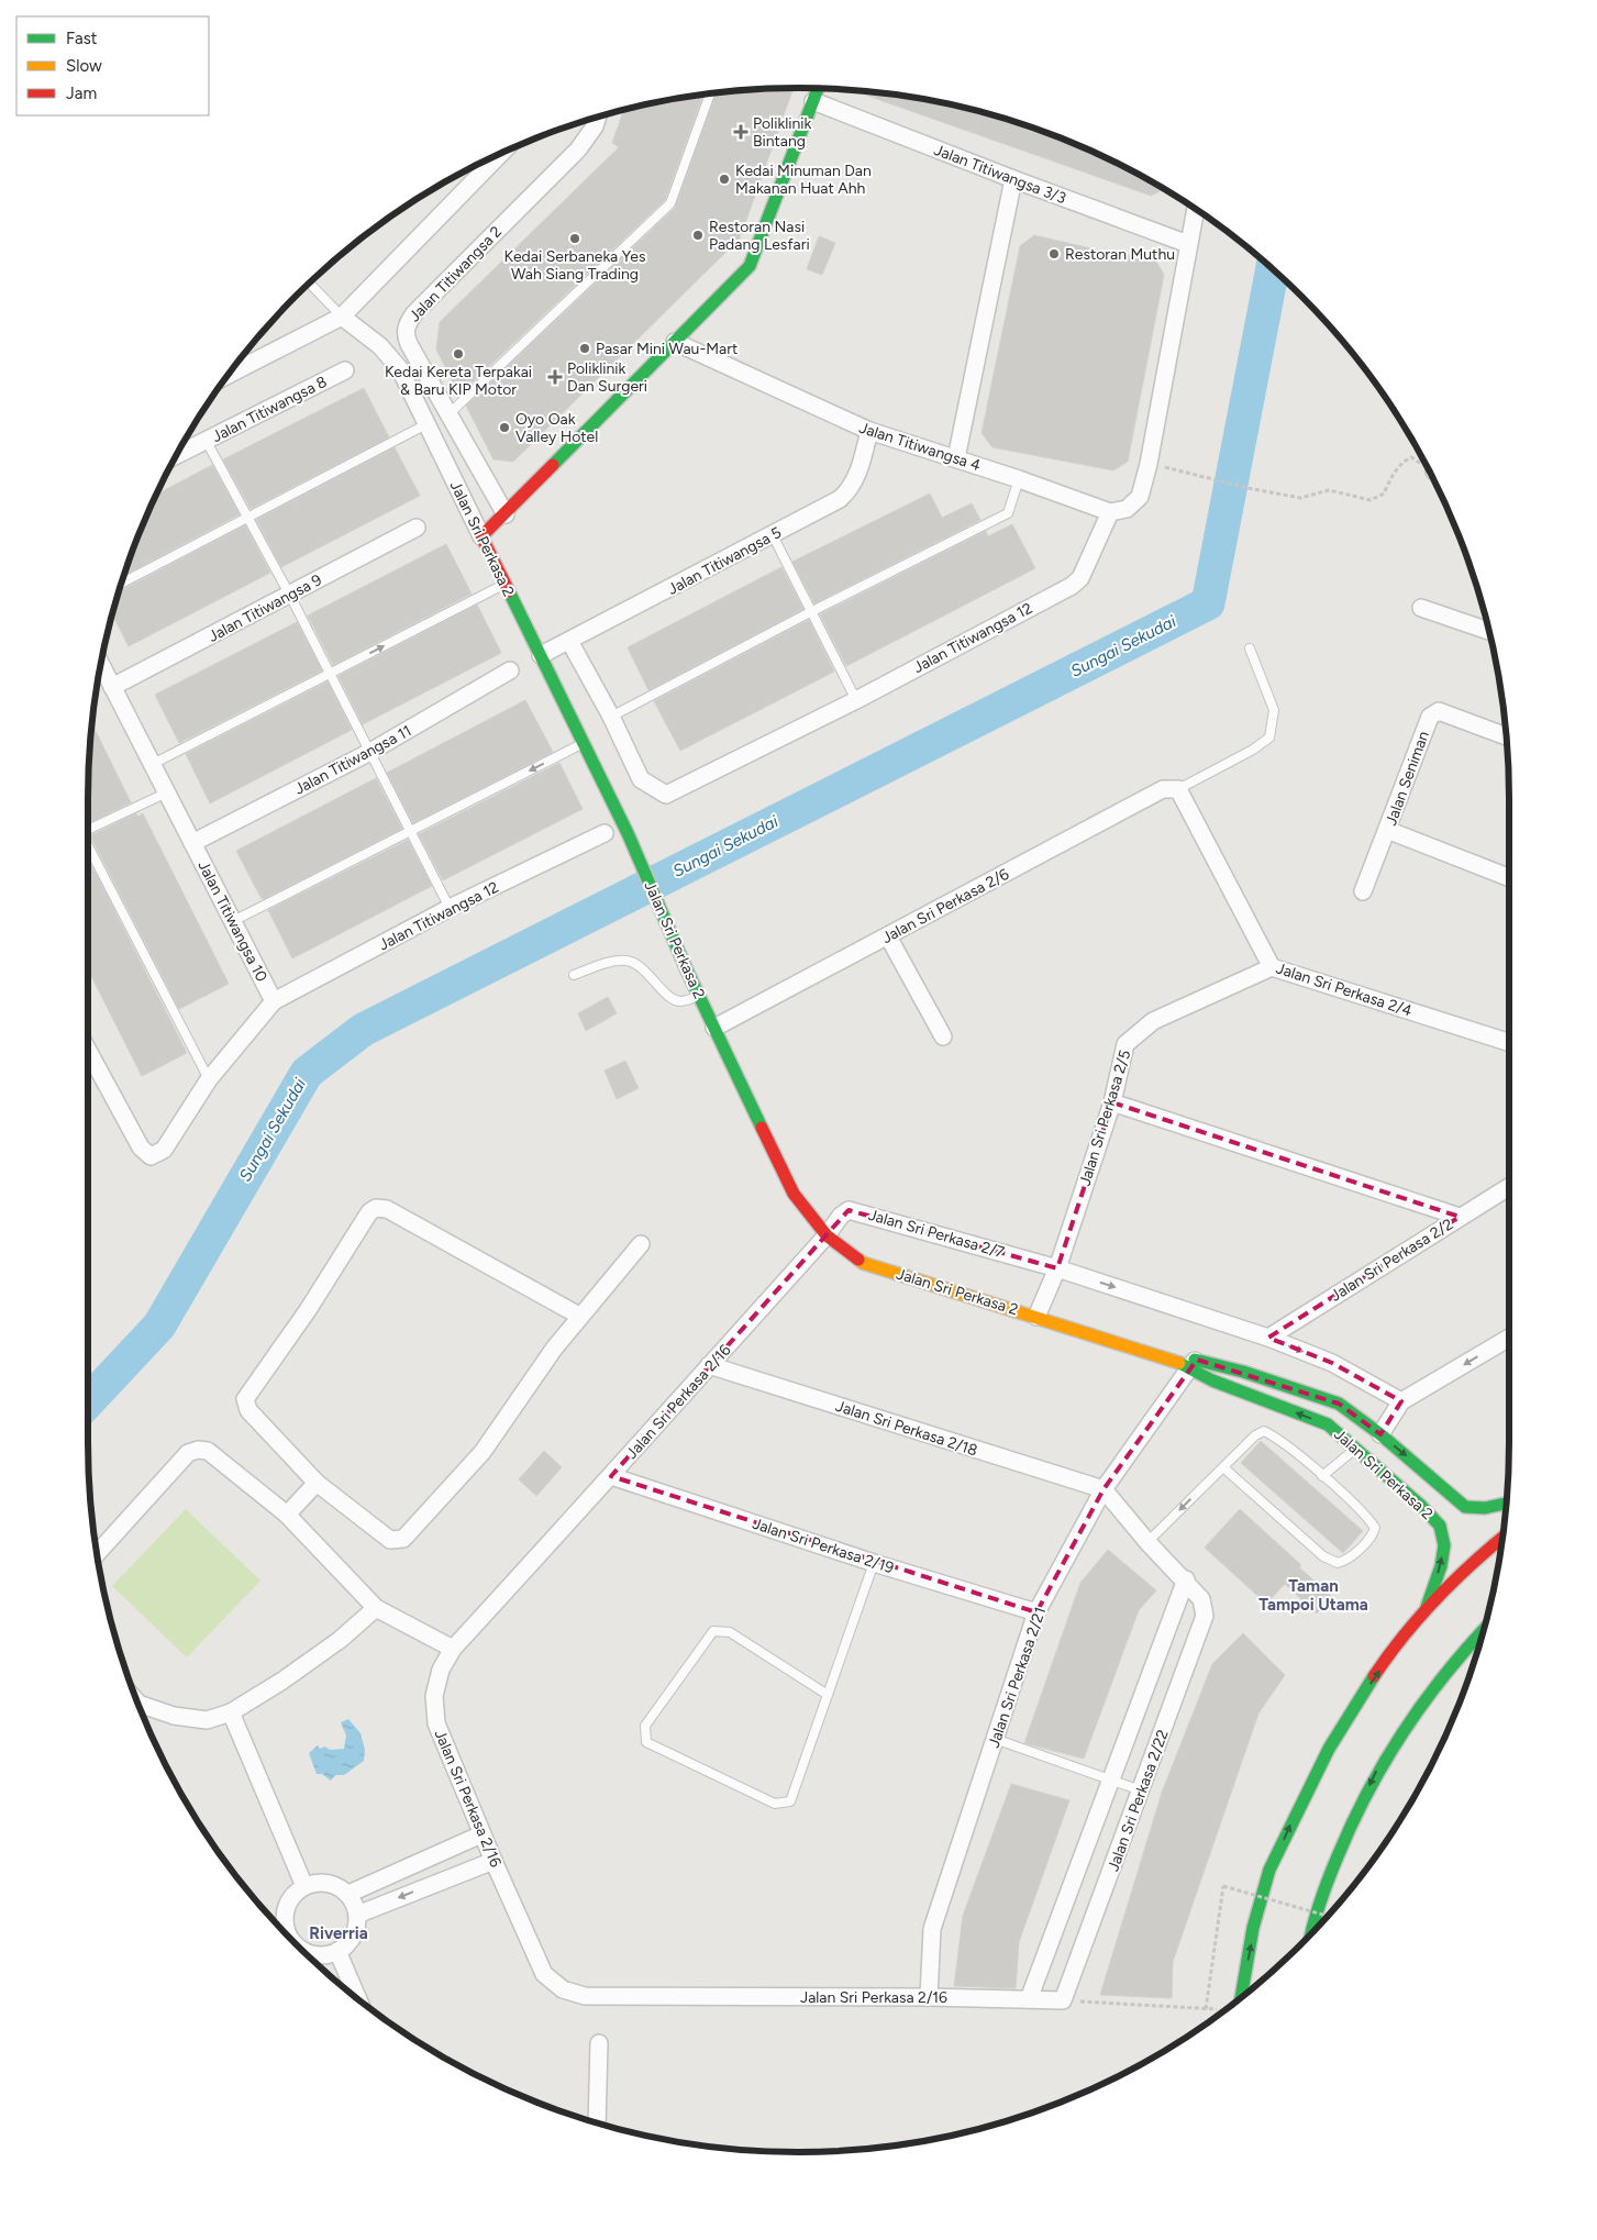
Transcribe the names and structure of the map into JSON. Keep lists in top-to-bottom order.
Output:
{
  "streets": {
    "main road": ["Jalan Sri Perkasa 2"],
    "street": [
      "Jalan Titiwangsa 3/3",
      "Jalan Titiwangsa 2",
      "Jalan Titiwangsa 8",
      "Jalan Titiwangsa 4",
      "Jalan Titiwangsa 5",
      "Jalan Titiwangsa 9",
      "Jalan Titiwangsa 12",
      "Jalan Titiwangsa 11",
      "Jalan Seniman",
      "Jalan Sri Perkasa 2/6",
      "Jalan Titiwangsa 10",
      "Jalan Sri Perkasa 2/4",
      "Jalan Sri Perkasa 2/5",
      "Jalan Sri Perkasa 2/7",
      "Jalan Sri Perkasa 2/2",
      "Jalan Sri Perkasa 2/16",
      "Jalan Sri Perkasa 2/18",
      "Jalan Sri Perkasa 2/19",
      "Jalan Sri Perkasa 2/21",
      "Jalan Sri Perkasa 2/22"
    ]
  },
  "crossings": [
    ["Jalan Titiwangsa 4", "Jalan Titiwangsa 5"],
    ["Jalan Titiwangsa 4", "Jalan Titiwangsa 12"],
    ["Jalan Sri Perkasa 2", "Jalan Titiwangsa 5"],
    ["Jalan Sri Perkasa 2", "Jalan Sri Perkasa 2/6"],
    ["Jalan Sri Perkasa 2", "Jalan Sri Perkasa 2/5"],
    ["Jalan Sri Perkasa 2", "Jalan Sri Perkasa 2/7"],
    ["Jalan Sri Perkasa 2", "Jalan Sri Perkasa 2/16"],
    ["Jalan Sri Perkasa 2", "Jalan Sri Perkasa 2/21"],
    ["Jalan Titiwangsa 5", "Jalan Titiwangsa 12"],
    ["Jalan Titiwangsa 9", "Jalan Titiwangsa 10"],
    ["Jalan Titiwangsa 12", "Jalan Titiwangsa 10"],
    ["Jalan Titiwangsa 11", "Jalan Titiwangsa 10"],
    ["Jalan Sri Perkasa 2/6", "Jalan Sri Perkasa 2/4"],
    ["Jalan Sri Perkasa 2/4", "Jalan Sri Perkasa 2/5"],
    ["Jalan Sri Perkasa 2/5", "Jalan Sri Perkasa 2/7"],
    ["Jalan Sri Perkasa 2/7", "Jalan Sri Perkasa 2/16"],
    ["Jalan Sri Perkasa 2/16", "Jalan Sri Perkasa 2/18"],
    ["Jalan Sri Perkasa 2/16", "Jalan Sri Perkasa 2/19"],
    ["Jalan Sri Perkasa 2/16", "Jalan Sri Perkasa 2/21"],
    ["Jalan Sri Perkasa 2/16", "Jalan Sri Perkasa 2/22"],
    ["Jalan Sri Perkasa 2/18", "Jalan Sri Perkasa 2/21"],
    ["Jalan Sri Perkasa 2/19", "Jalan Sri Perkasa 2/21"]
  ],
  "districts": ["Taman Tampoi Utama", "Riverria"],
  "water": ["Sungai Sekudai"],
  "places": {
    "health": ["Poliklinik Bintang", "Poliklinik Dan Surgeri"],
    "other": [
      "Kedai Minuman Dan Makanan Huat Ahh",
      "Restoran Nasi Padang Lesfari",
      "Kedai Serbaneka Yes Wah Siang Trading",
      "Restoran Muthu",
      "Pasar Mini Wau-Mart",
      "Kedai Kereta Terpakai & Baru KIP Motor",
      "Oyo Oak Valley Hotel"
    ]
  },
  "legend": ["Fast", "Slow", "Jam"]
}
